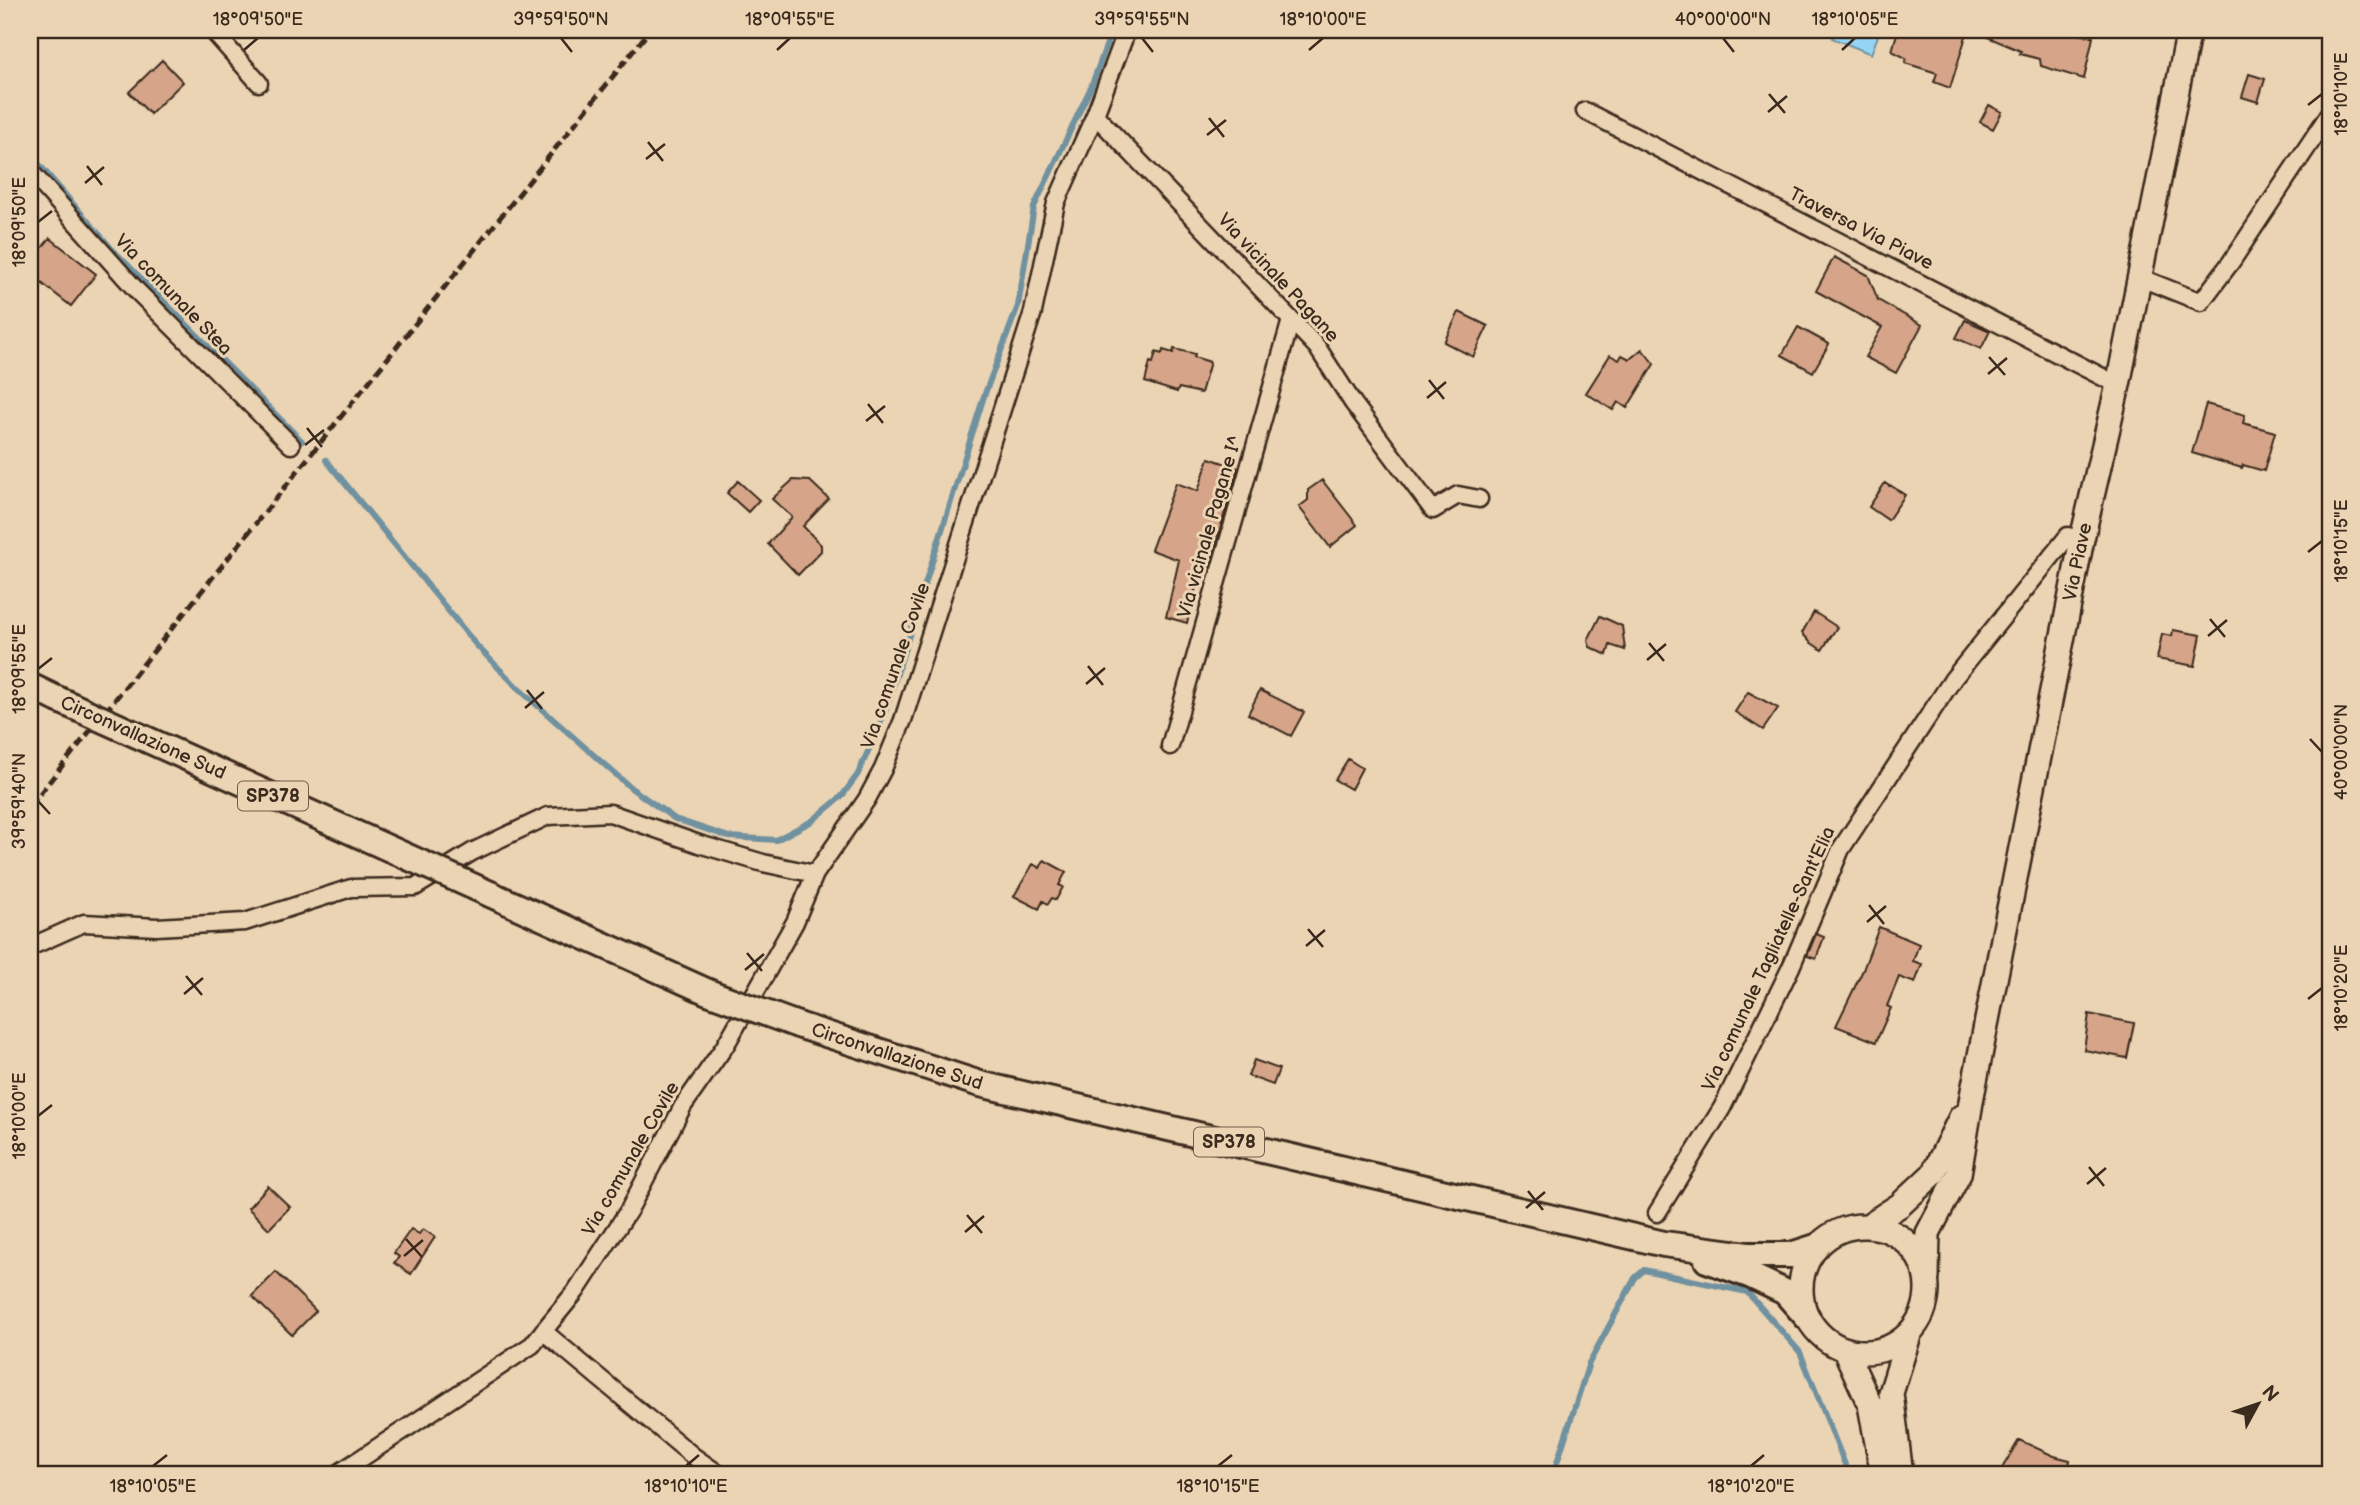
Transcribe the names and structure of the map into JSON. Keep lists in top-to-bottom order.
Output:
{
  "streets": {
    "main road": ["Circonvallazione Sud", "SP378"],
    "street": [
      "Traversa Via Piave",
      "Via vicinale Pagane",
      "Via comunale Stea",
      "Via vicinale Pagane I^",
      "Via Piave",
      "Via comunale Covile",
      "Via comunale Tagliatelle-Sant'Elia"
    ]
  },
  "crossings": [
    ["Traversa Via Piave", "Via Piave"],
    ["Via vicinale Pagane", "Via vicinale Pagane I^"],
    ["Via vicinale Pagane", "Via comunale Covile"],
    ["Via Piave", "Circonvallazione Sud"],
    ["Via Piave", "SP378"],
    ["Via Piave", "Via comunale Tagliatelle-Sant'Elia"],
    ["Circonvallazione Sud", "SP378"]
  ],
  "north": "top right",
  "coordinates": [
    "18°09'50\"E",
    "39°59'50\"N",
    "18°09'55\"E",
    "39°59'55\"N",
    "18°10'00\"E",
    "40°00'00\"N",
    "18°10'05\"E",
    "18°10'10\"E",
    "18°10'15\"E",
    "39°59'40\"N",
    "18°10'20\"E"
  ]
}
